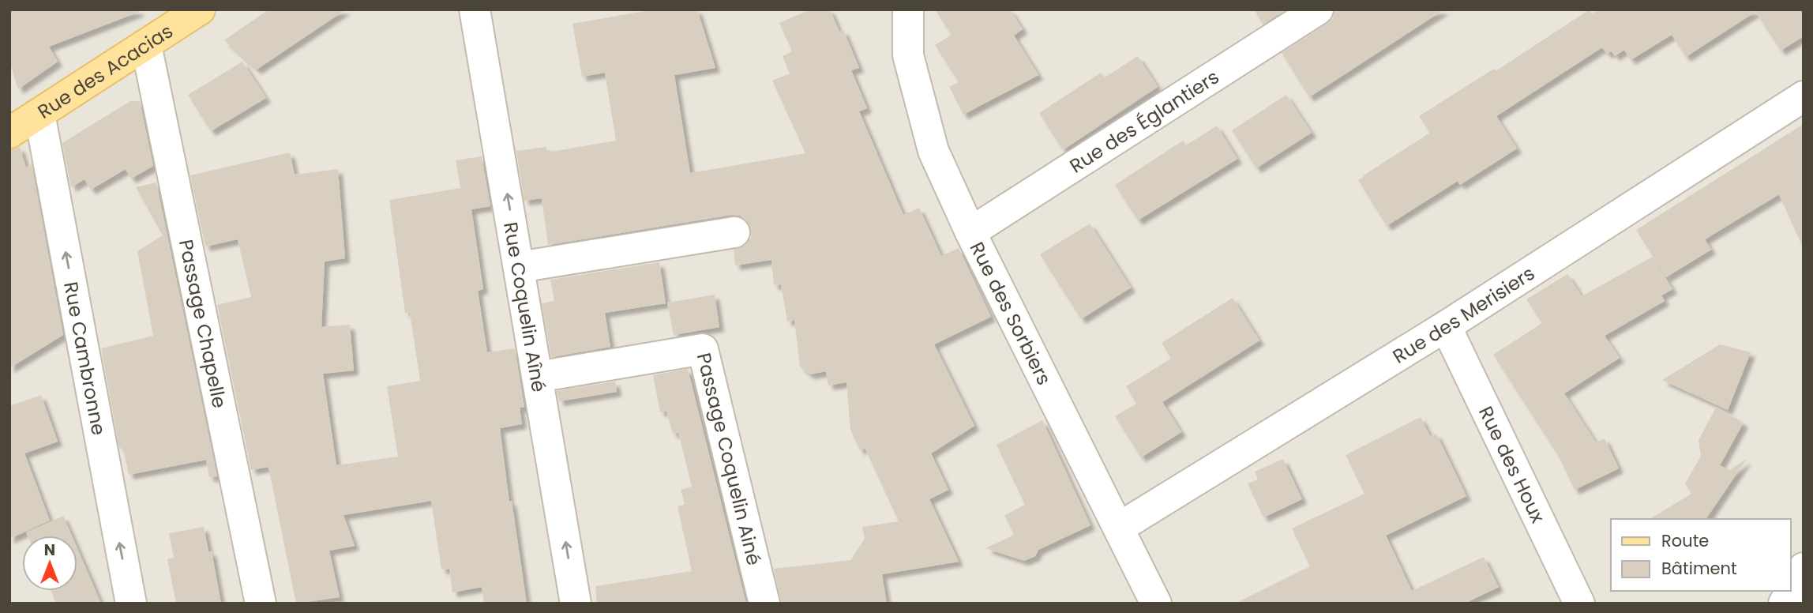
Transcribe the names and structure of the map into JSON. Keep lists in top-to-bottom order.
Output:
{
  "streets": {
    "main road": ["Rue des Acacias"],
    "street": [
      "Rue des Églantiers",
      "Rue Coquelin Aîné",
      "Rue des Sorbiers",
      "Rue des Merisiers",
      "Passage Chapelle",
      "Rue Cambronne",
      "Passage Coquelin Ainé",
      "Rue des Houx"
    ]
  },
  "crossings": [
    ["Rue des Acacias", "Passage Chapelle"],
    ["Rue des Acacias", "Rue Cambronne"],
    ["Rue des Églantiers", "Rue des Sorbiers"],
    ["Rue Coquelin Aîné", "Passage Coquelin Ainé"],
    ["Rue des Sorbiers", "Rue des Merisiers"],
    ["Rue des Merisiers", "Rue des Houx"]
  ],
  "one_way": ["Rue Coquelin Aîné", "Rue Cambronne"],
  "legend": ["Route", "Bâtiment"],
  "north": "top"
}
